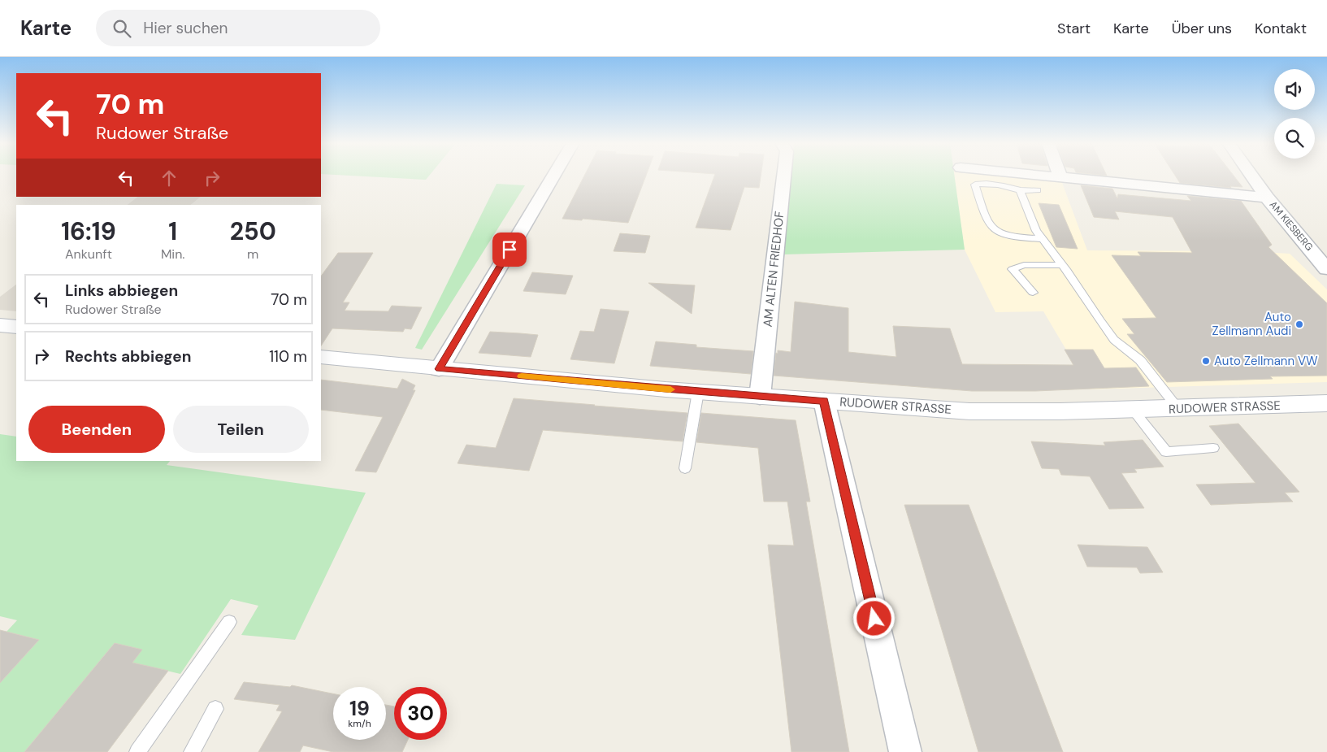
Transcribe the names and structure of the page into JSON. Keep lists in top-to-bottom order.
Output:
{
  "streets": {
    "street": ["AM KIESBERG", "AM ALTEN FRIEDHOF", "RUDOWER STRASSE"]
  },
  "crossings": [
    ["AM ALTEN FRIEDHOF", "RUDOWER STRASSE"]
  ],
  "places": ["Auto Zellmann Audi", "Auto Zellmann VW"],
  "page": {
    "header": "Karte",
    "search": "Hier suchen",
    "nav": [
      "Start",
      "Karte",
      "Über uns",
      "Kontakt"
    ],
    "turn": ["70 m", "Rudower Straße"],
    "eta": [
      "16:19",
      "Ankunft",
      "1",
      "Min.",
      "250",
      "m"
    ],
    "list": [
      {
        "name": "Links abbiegen",
        "note": "Rudower Straße",
        "value": "70 m"
      },
      {
        "name": "Rechts abbiegen",
        "value": "110 m"
      }
    ],
    "buttons": ["Beenden", "Teilen"],
    "speed": "19 km/h",
    "limit": "30"
  }
}
